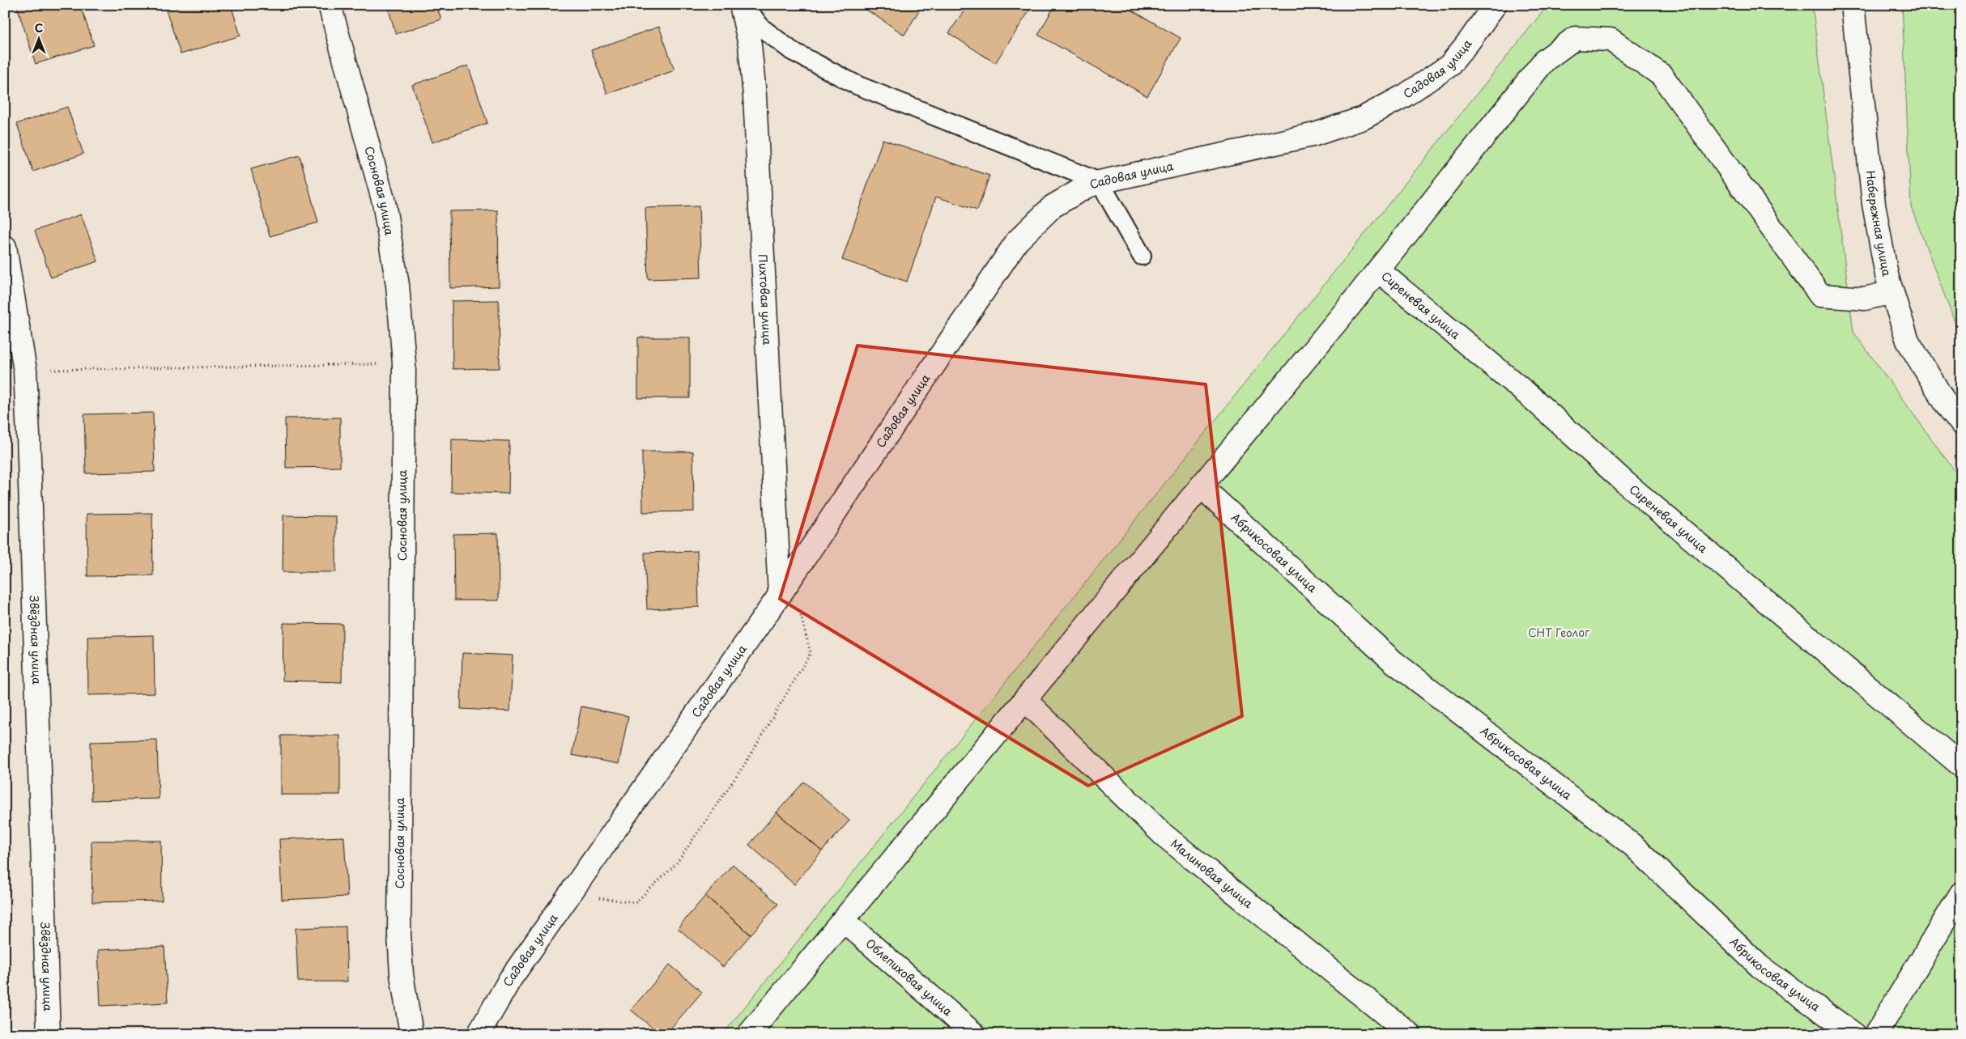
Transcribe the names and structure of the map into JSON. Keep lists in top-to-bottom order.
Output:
{
  "streets": {
    "street": [
      "Садовая улица",
      "Сосновая улица",
      "Набережная улица",
      "Пихтовая улица",
      "Сиреневая улица",
      "Абрикосовая улица",
      "Звёздная улица",
      "Малиновая улица",
      "Облепиховая улица"
    ]
  },
  "crossings": [
    ["Садовая улица", "Пихтовая улица"]
  ],
  "parks": ["СНТ Геолог"],
  "north": "top"
}
